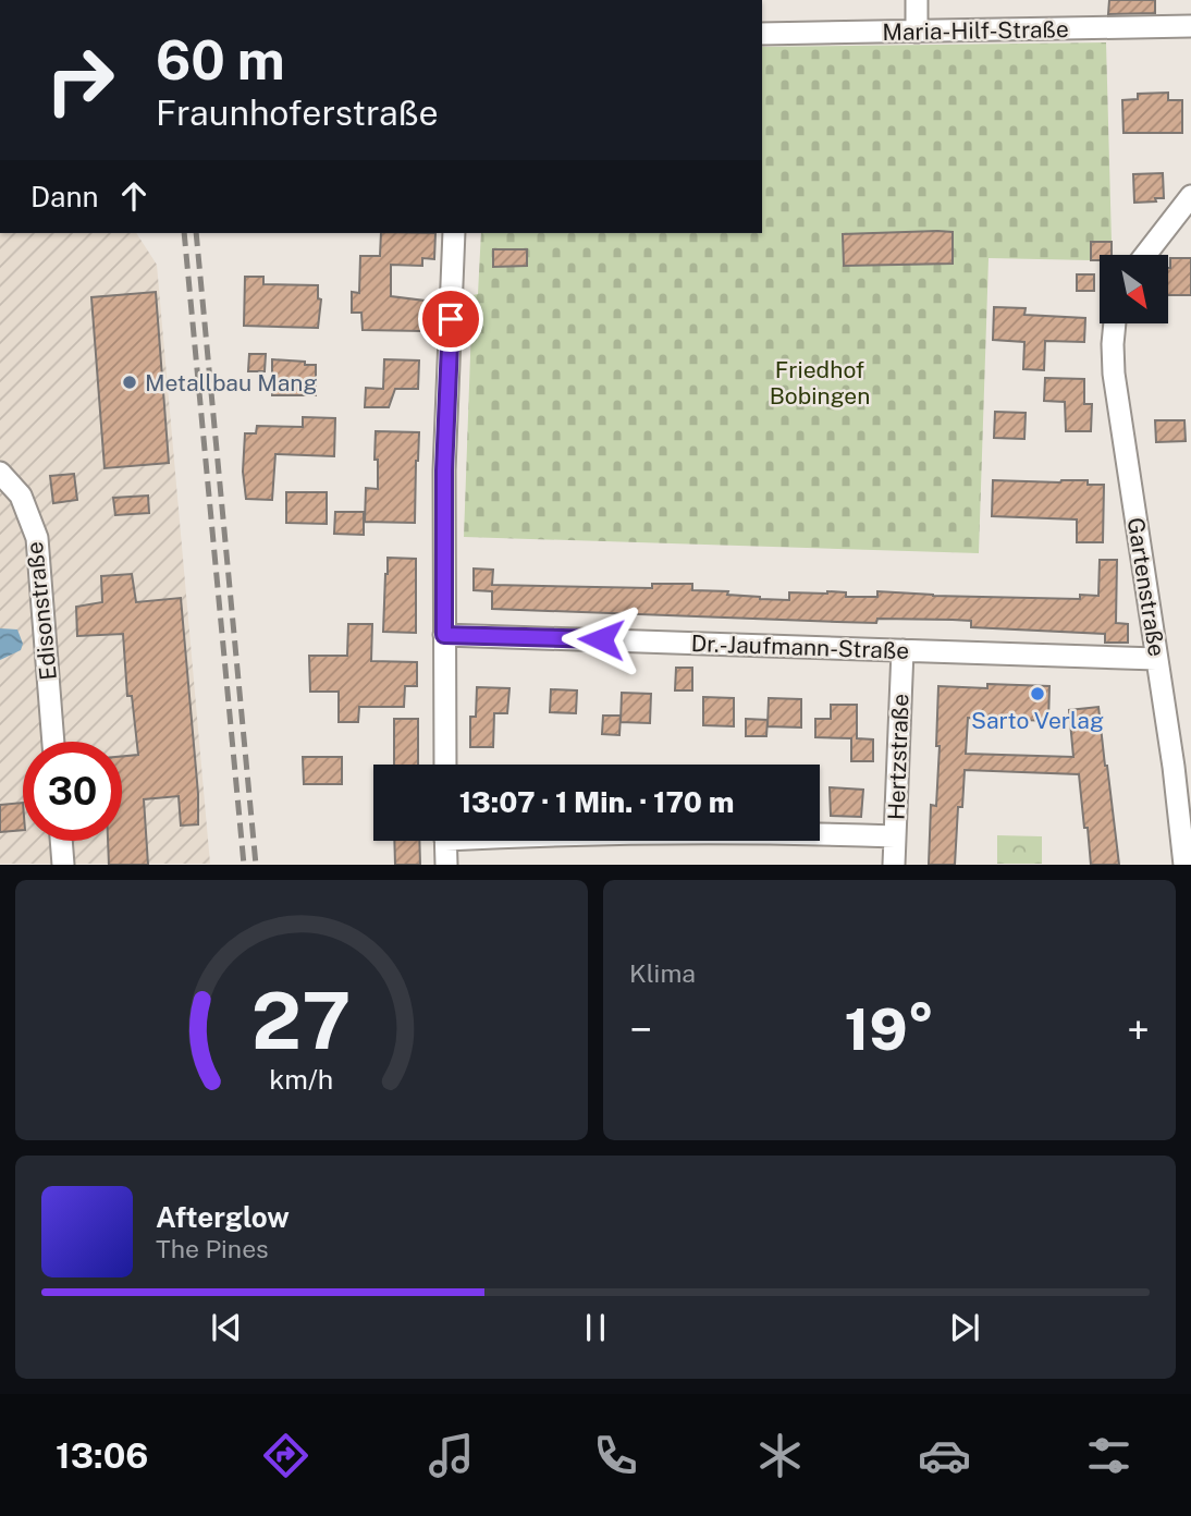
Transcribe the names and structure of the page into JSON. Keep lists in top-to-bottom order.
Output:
{
  "streets": {
    "street": [
      "Maria-Hilf-Straße",
      "Gartenstraße",
      "Edisonstraße",
      "Dr.-Jaufmann-Straße",
      "Hertzstraße"
    ]
  },
  "crossings": [
    ["Gartenstraße", "Dr.-Jaufmann-Straße"],
    ["Dr.-Jaufmann-Straße", "Hertzstraße"]
  ],
  "parks": ["Friedhof Bobingen"],
  "places": ["Metallbau Mang", "Sarto Verlag"],
  "north": "bottom right",
  "page": {
    "turn": ["60 m", "Fraunhoferstraße"],
    "then": "Dann",
    "limit": "30",
    "trip": "13:07 · 1 Min. · 170 m",
    "tile": "Klima",
    "heat": ["−", "19°", "+"],
    "song": ["Afterglow", "The Pines"],
    "tabs": "13:06",
    "gauge": ["27", "km/h"]
  }
}
